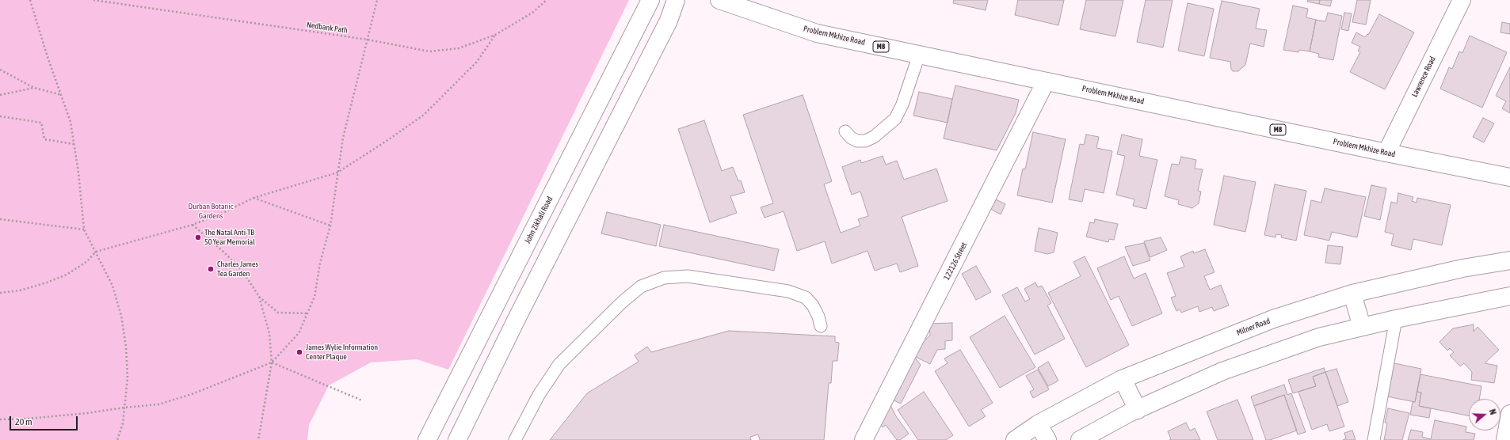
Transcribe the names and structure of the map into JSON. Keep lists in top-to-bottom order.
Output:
{
  "streets": {
    "main road": [
      "Problem Mkhize Road",
      "M8",
      "Lawrence Road",
      "John Zikhali Road",
      "122126 Street",
      "Milner Road"
    ],
    "path": ["Nedbank Path"]
  },
  "crossings": [
    ["Problem Mkhize Road", "Lawrence Road"],
    ["Problem Mkhize Road", "122126 Street"]
  ],
  "parks": ["Durban Botanic Gardens"],
  "places": ["The Natal Anti-TB 50 Year Memorial", "Charles James Tea Garden", "James Wylie Information Center Plaque"],
  "scale_bar": "20 m",
  "north": "right"
}
